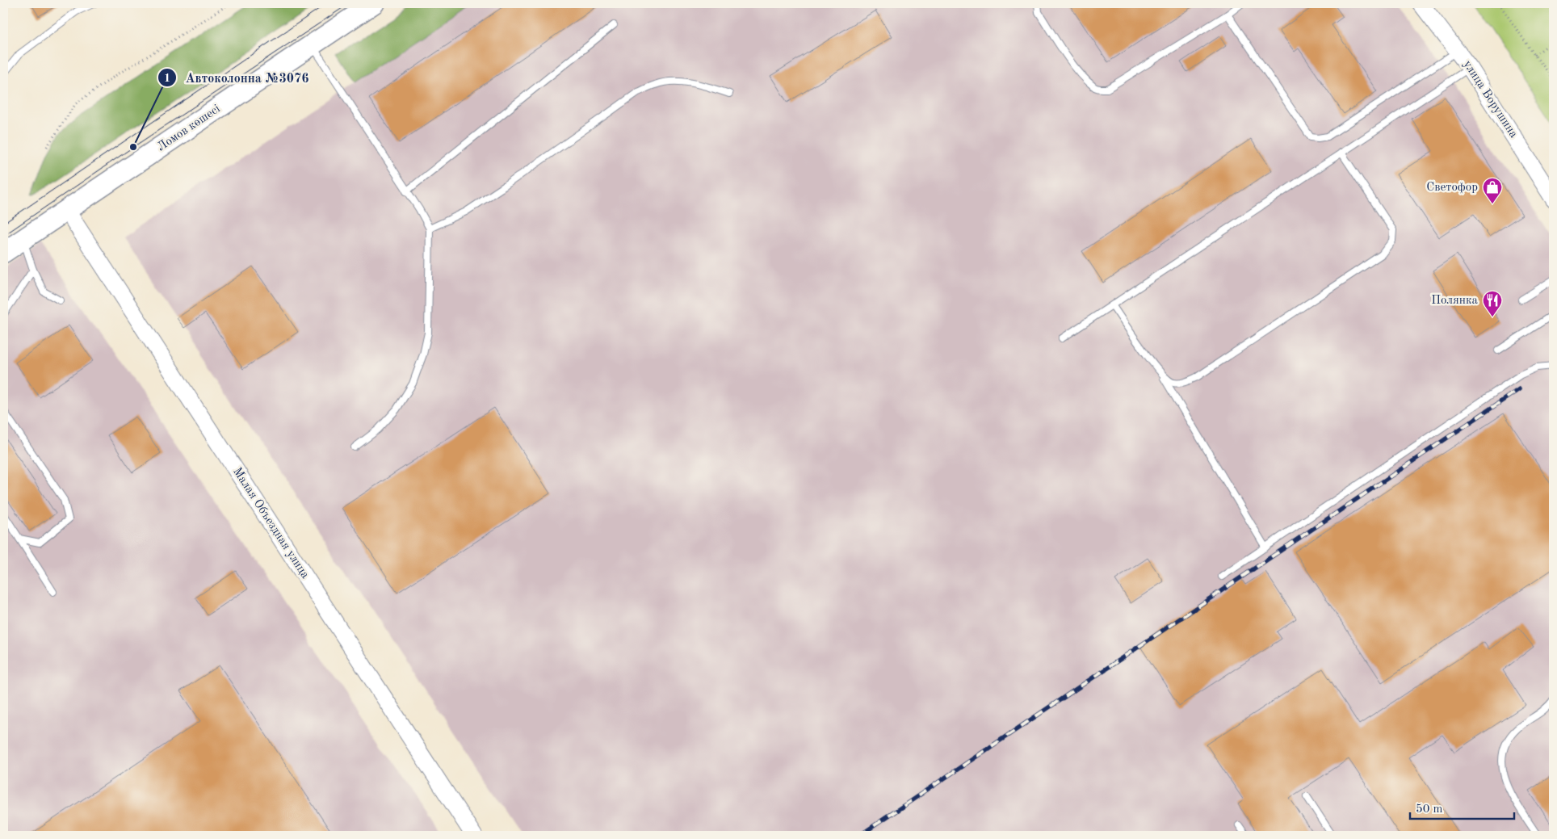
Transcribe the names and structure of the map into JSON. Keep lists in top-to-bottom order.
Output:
{
  "streets": {
    "main road": ["Ломов көшесі"],
    "street": ["улица Ворушина", "Малая Объездная улица"]
  },
  "crossings": [
    ["Ломов көшесі", "Малая Объездная улица"]
  ],
  "places": {
    "other": ["Автоколонна №3076"],
    "shop": ["Светофор"],
    "restaurant": ["Полянка"]
  },
  "scale_bar": "50 m"
}
